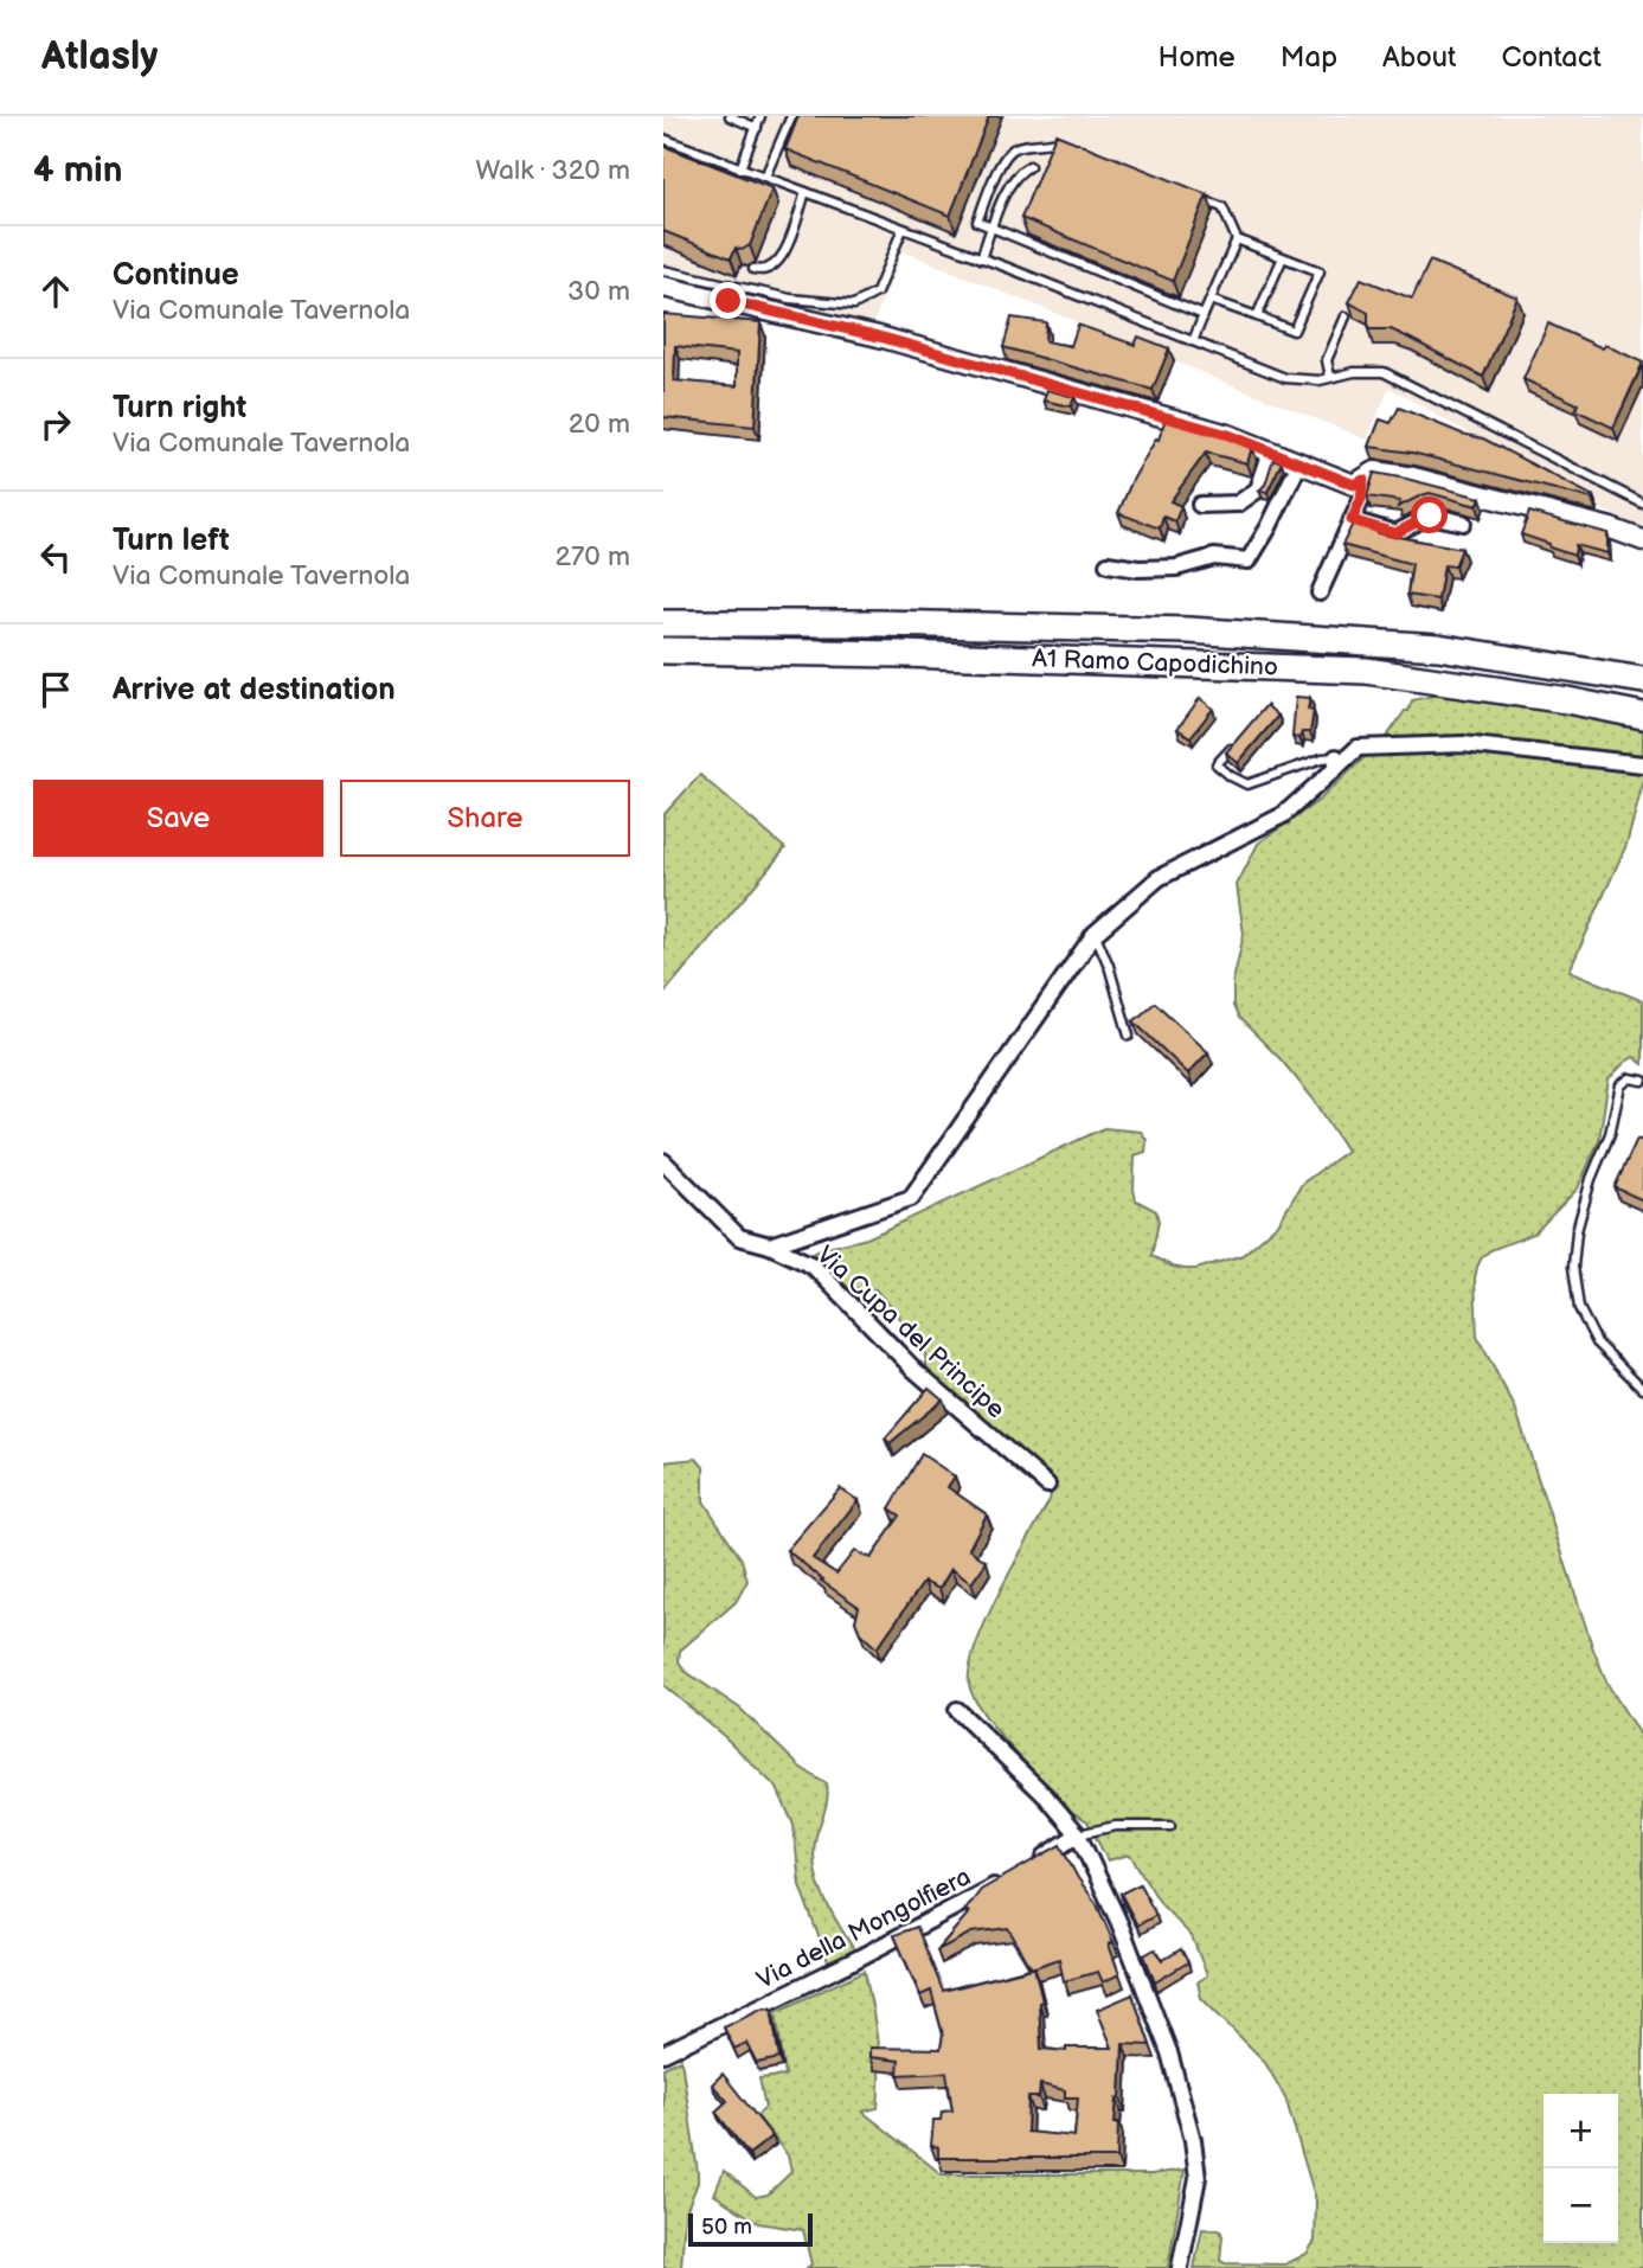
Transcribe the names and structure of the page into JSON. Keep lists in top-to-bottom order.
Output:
{
  "streets": {
    "highway": ["A1 Ramo Capodichino"],
    "street": ["Via Cupa del Principe", "Via della Mongolfiera"]
  },
  "scale_bar": "50 m",
  "page": {
    "header": "Atlasly",
    "nav": [
      "Home",
      "Map",
      "About",
      "Contact"
    ],
    "heading": ["4 min", "Walk · 320 m"],
    "list": [
      ["Continue", "Via Comunale Tavernola", "30 m"],
      ["Turn right", "Via Comunale Tavernola", "20 m"],
      ["Turn left", "Via Comunale Tavernola", "270 m"],
      "Arrive at destination"
    ],
    "buttons": ["Save", "Share"],
    "map_buttons": ["+", "−"],
    "scale": "50 m"
  }
}
